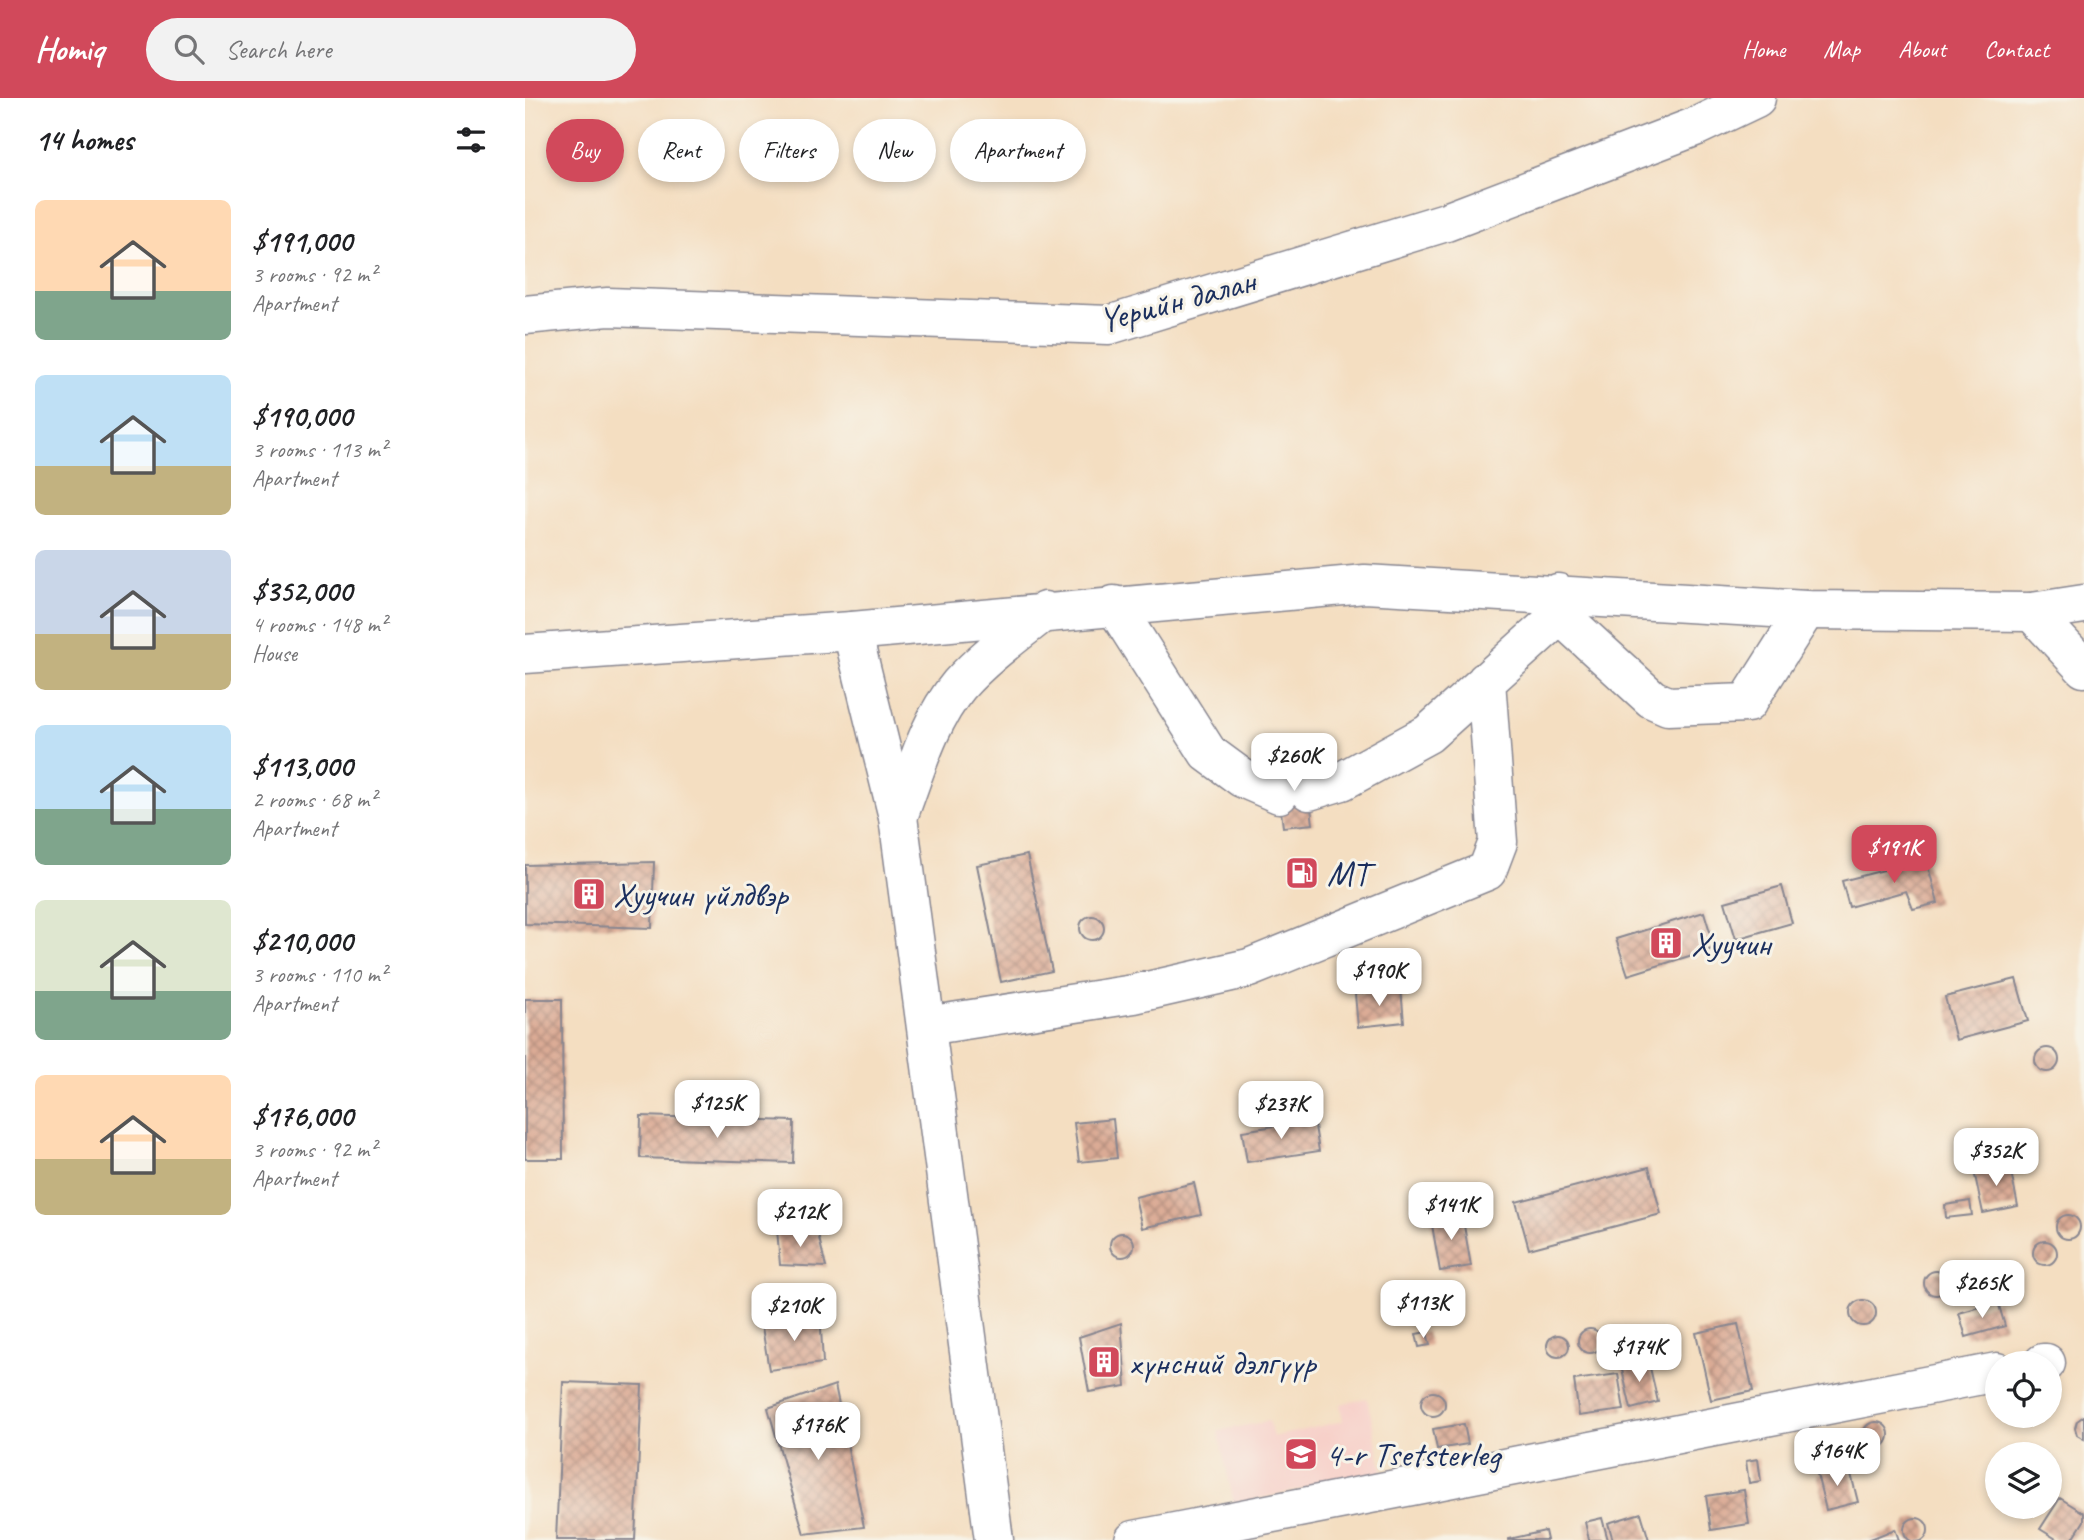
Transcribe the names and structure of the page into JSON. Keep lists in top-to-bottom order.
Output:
{
  "streets": {
    "main road": ["Үерийн далан"]
  },
  "places": {
    "fuel station": ["MT"],
    "building": ["Хуучин үйлдвэр", "Хуучин", "хүнсний дэлгүүр"],
    "school or university": ["4-r Tsetsterleg"]
  },
  "page": {
    "header": "Homiq",
    "search": "Search here",
    "nav": [
      "Home",
      "Map",
      "About",
      "Contact"
    ],
    "heading": "14 homes",
    "chip": [
      "Buy",
      "Rent",
      "Filters",
      "New",
      "Apartment"
    ],
    "list": [
      {
        "name": "$191,000",
        "note": "3 rooms · 92 m² · Apartment"
      },
      {
        "name": "$190,000",
        "note": "3 rooms · 113 m² · Apartment"
      },
      {
        "name": "$352,000",
        "note": "4 rooms · 148 m² · House"
      },
      {
        "name": "$113,000",
        "note": "2 rooms · 68 m² · Apartment"
      },
      {
        "name": "$210,000",
        "note": "3 rooms · 110 m² · Apartment"
      },
      {
        "name": "$176,000",
        "note": "3 rooms · 92 m² · Apartment"
      }
    ],
    "price": [
      "$260K",
      "$191K",
      "$190K",
      "$125K",
      "$237K",
      "$352K",
      "$141K",
      "$212K",
      "$265K",
      "$113K",
      "$210K",
      "$174K",
      "$176K",
      "$164K"
    ]
  }
}
